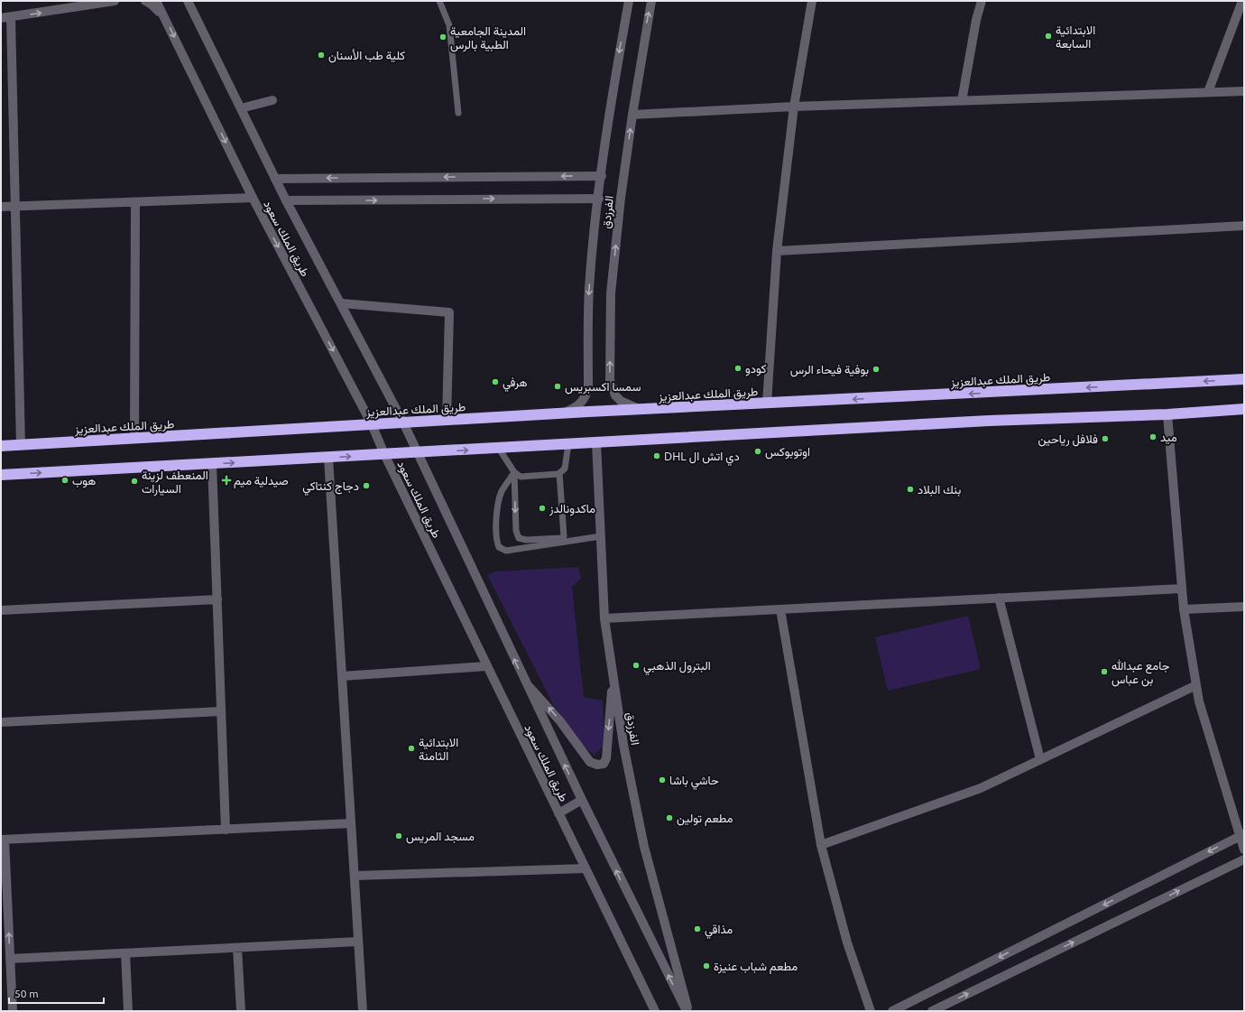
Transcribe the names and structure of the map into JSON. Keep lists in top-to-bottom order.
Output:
{
  "streets": {
    "highway": ["طريق الملك عبدالعزيز"],
    "street": ["الفرزدق", "طريق الملك سعود"]
  },
  "crossings": [
    ["الفرزدق", "طريق الملك سعود"],
    ["الفرزدق", "طريق الملك عبدالعزيز"],
    ["طريق الملك سعود", "طريق الملك عبدالعزيز"]
  ],
  "places": {
    "other": [
      "الابتدائية السابعة",
      "المدينة الجامعية الطبية بالرس",
      "كلية طب الأسنان",
      "كودو",
      "بوفية فيحاء الرس",
      "هرفي",
      "سمسا اكسبريس",
      "ميد",
      "فلافل رياحين",
      "اوتوبوكس",
      "DHL دي اتش ال",
      "هوب",
      "المنعطف لزينة السيارات",
      "دجاج كنتاكي",
      "بنك البلاد",
      "ماكدونالدز",
      "البترول الذهبي",
      "جامع عبدالله بن عباس",
      "الابتدائية الثامنة",
      "حاشي باشا",
      "مطعم تولين",
      "مسجد المريس",
      "مذاقي",
      "مطعم شباب عنيزة"
    ],
    "health": ["صيدلية ميم"]
  },
  "scale_bar": "50 m"
}
